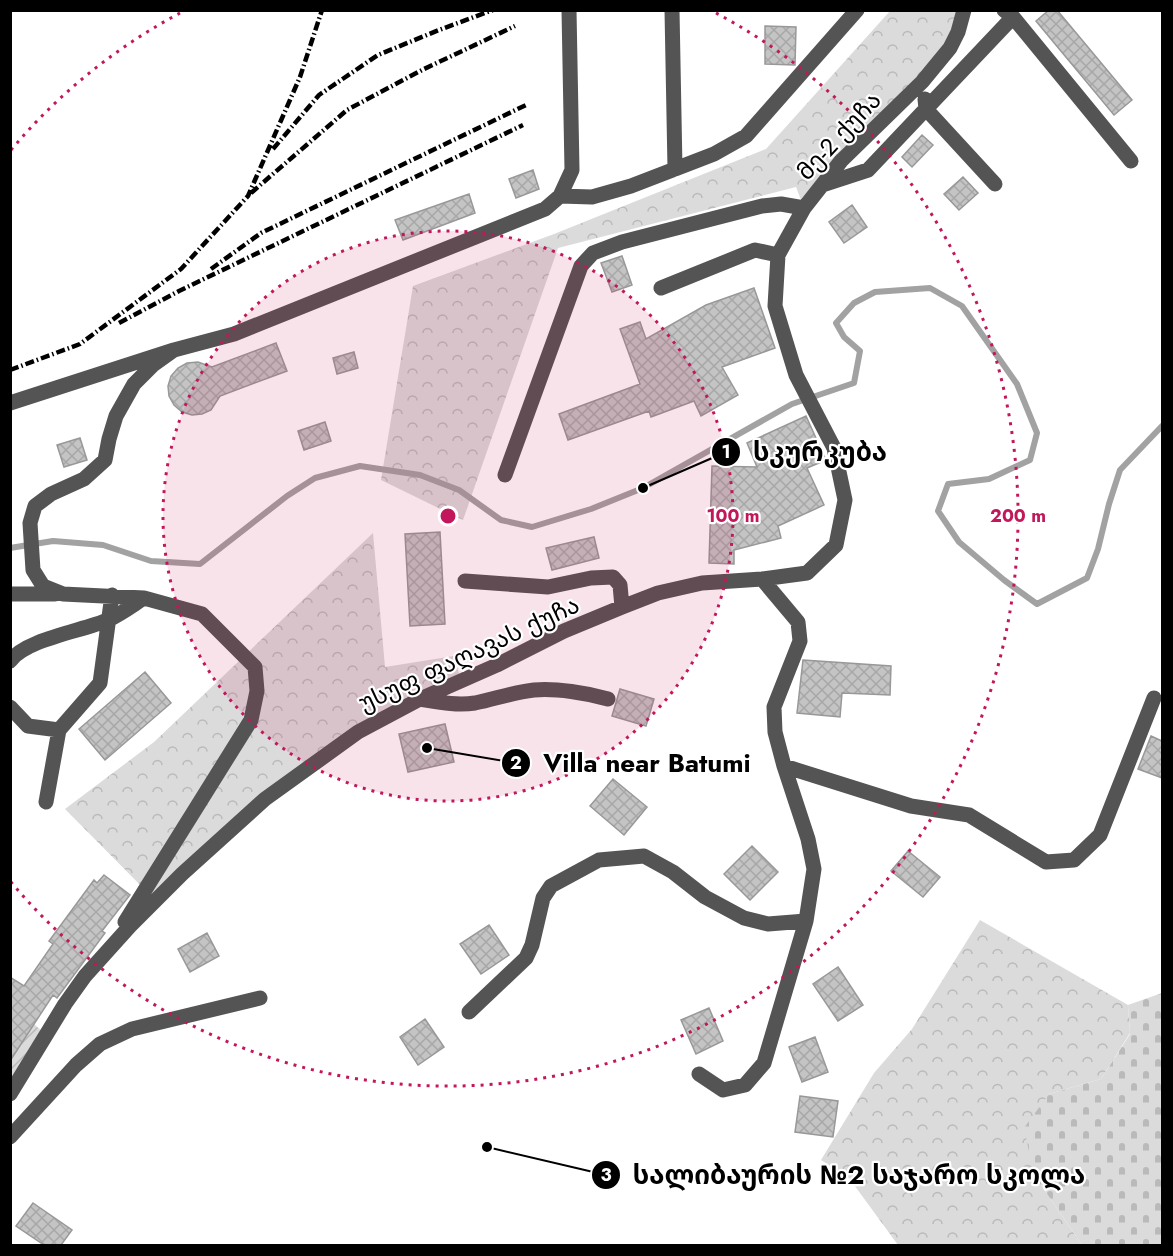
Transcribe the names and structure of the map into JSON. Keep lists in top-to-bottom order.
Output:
{
  "streets": {
    "street": ["მე-2 ქუჩა", "უსუფ ფაღავას ქუჩა"]
  },
  "crossings": [
    ["მე-2 ქუჩა", "უსუფ ფაღავას ქუჩა"]
  ],
  "places": ["სკურკუბა", "Villa near Batumi", "სალიბაურის №2 საჯარო სკოლა"],
  "rings": ["100 m", "200 m"]
}
